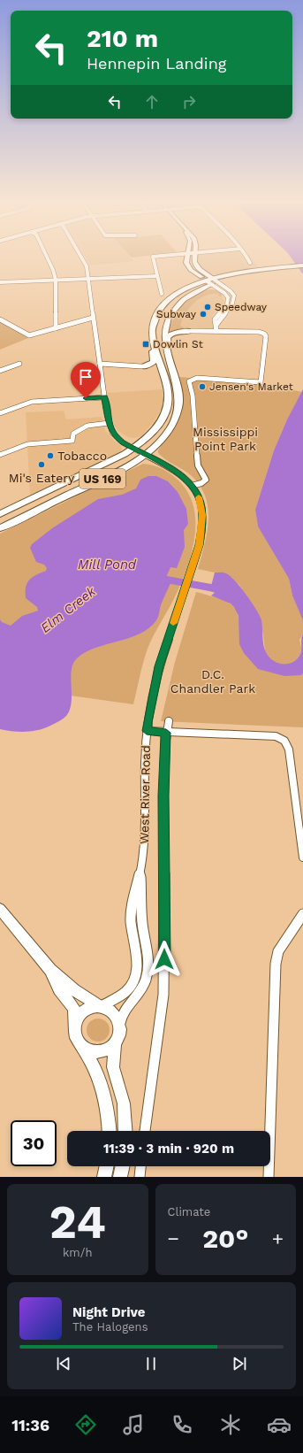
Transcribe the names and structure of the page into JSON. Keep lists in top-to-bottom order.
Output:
{
  "streets": {
    "highway": ["US 169"],
    "street": ["West River Road"]
  },
  "crossings": [
    ["US 169", "West River Road"]
  ],
  "water": ["Mill Pond", "Elm Creek"],
  "parks": ["Mississippi Point Park", "D.C. Chandler Park"],
  "places": {
    "other": [
      "Speedway",
      "Subway",
      "Jensen's Market",
      "Tobacco",
      "Mi's Eatery"
    ],
    "transit": ["Dowlin St"]
  },
  "page": {
    "turn": ["210 m", "Hennepin Landing"],
    "limit": "30",
    "trip": "11:39 · 3 min · 920 m",
    "tile": [
      ["24", "km/h"],
      "Climate"
    ],
    "heat": ["−", "20°", "+"],
    "song": ["Night Drive", "The Halogens"],
    "tabs": "11:36"
  }
}
